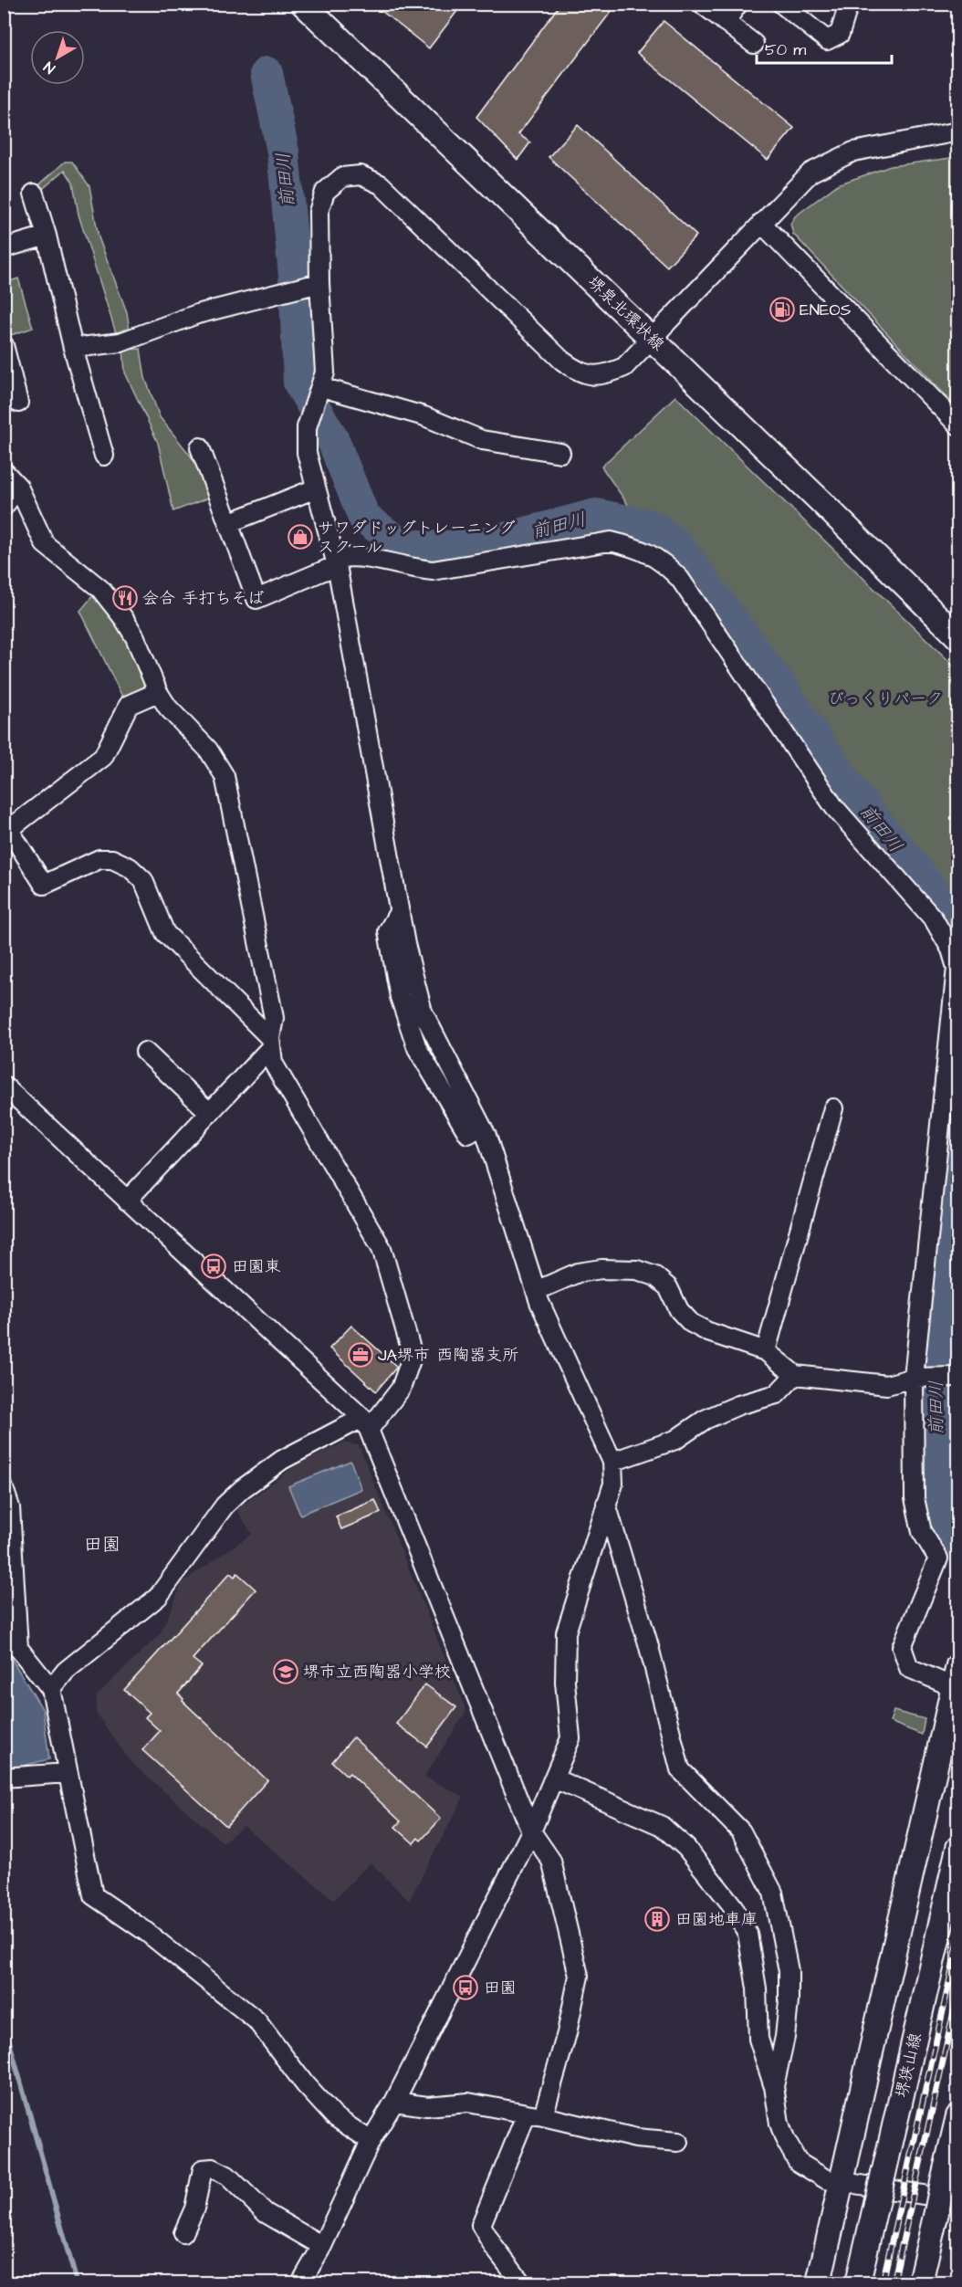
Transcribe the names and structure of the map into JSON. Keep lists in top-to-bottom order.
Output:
{
  "streets": {
    "main road": ["堺泉北環状線", "堺狭山線"]
  },
  "districts": ["田園"],
  "water": ["前田川"],
  "parks": ["びっくりパーク"],
  "places": {
    "fuel station": ["ENEOS"],
    "shop": ["サワダドッグトレーニング スクール"],
    "restaurant": ["会合 手打ちそば"],
    "bus stop": ["田園東", "田園"],
    "office": ["JA堺市 西陶器支所"],
    "school or university": ["堺市立西陶器小学校"],
    "building": ["田園地車庫"]
  },
  "scale_bar": "50 m",
  "north": "bottom left"
}
